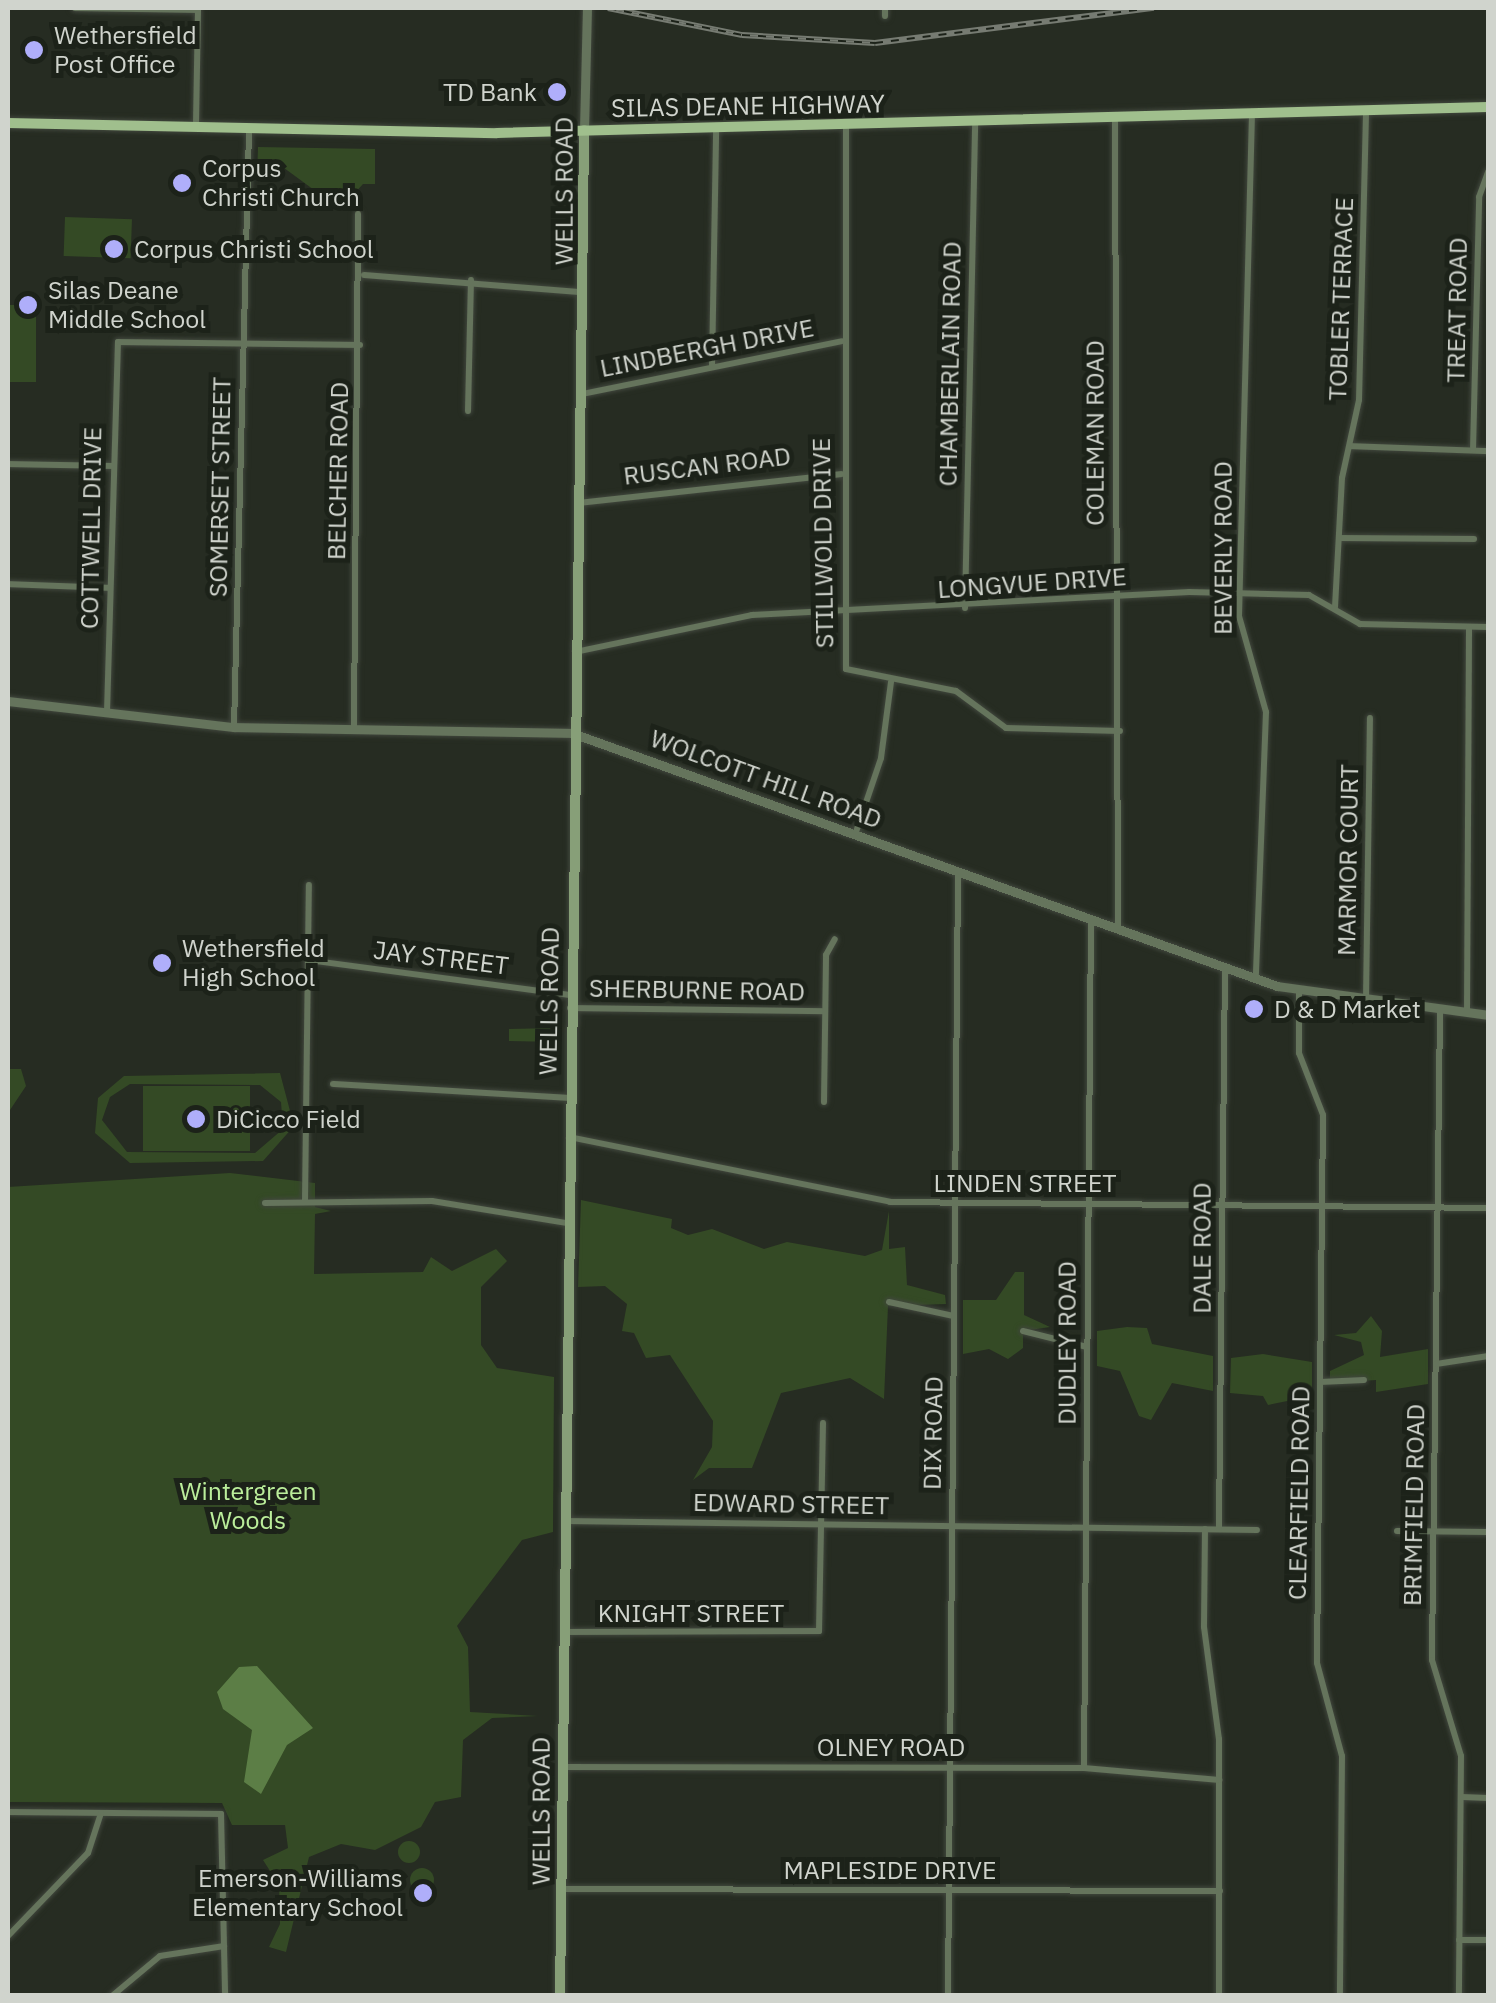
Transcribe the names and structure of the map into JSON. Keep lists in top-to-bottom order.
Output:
{
  "streets": {
    "main road": ["SILAS DEANE HIGHWAY", "WELLS ROAD"],
    "street": [
      "TOBLER TERRACE",
      "TREAT ROAD",
      "LINDBERGH DRIVE",
      "CHAMBERLAIN ROAD",
      "COLEMAN ROAD",
      "RUSCAN ROAD",
      "BELCHER ROAD",
      "SOMERSET STREET",
      "COTTWELL DRIVE",
      "STILLWOLD DRIVE",
      "BEVERLY ROAD",
      "LONGVUE DRIVE",
      "WOLCOTT HILL ROAD",
      "MARMOR COURT",
      "JAY STREET",
      "SHERBURNE ROAD",
      "LINDEN STREET",
      "DALE ROAD",
      "DUDLEY ROAD",
      "DIX ROAD",
      "CLEARFIELD ROAD",
      "EDWARD STREET",
      "BRIMFIELD ROAD",
      "KNIGHT STREET",
      "OLNEY ROAD",
      "MAPLESIDE DRIVE"
    ]
  },
  "crossings": [
    ["SILAS DEANE HIGHWAY", "WELLS ROAD"],
    ["SILAS DEANE HIGHWAY", "TOBLER TERRACE"],
    ["SILAS DEANE HIGHWAY", "CHAMBERLAIN ROAD"],
    ["SILAS DEANE HIGHWAY", "COLEMAN ROAD"],
    ["SILAS DEANE HIGHWAY", "SOMERSET STREET"],
    ["SILAS DEANE HIGHWAY", "STILLWOLD DRIVE"],
    ["SILAS DEANE HIGHWAY", "BEVERLY ROAD"],
    ["WELLS ROAD", "LINDBERGH DRIVE"],
    ["WELLS ROAD", "RUSCAN ROAD"],
    ["WELLS ROAD", "LONGVUE DRIVE"],
    ["WELLS ROAD", "WOLCOTT HILL ROAD"],
    ["WELLS ROAD", "JAY STREET"],
    ["WELLS ROAD", "SHERBURNE ROAD"],
    ["WELLS ROAD", "LINDEN STREET"],
    ["WELLS ROAD", "EDWARD STREET"],
    ["WELLS ROAD", "KNIGHT STREET"],
    ["WELLS ROAD", "OLNEY ROAD"],
    ["WELLS ROAD", "MAPLESIDE DRIVE"],
    ["TOBLER TERRACE", "LONGVUE DRIVE"],
    ["LINDBERGH DRIVE", "STILLWOLD DRIVE"],
    ["CHAMBERLAIN ROAD", "LONGVUE DRIVE"],
    ["COLEMAN ROAD", "STILLWOLD DRIVE"],
    ["COLEMAN ROAD", "LONGVUE DRIVE"],
    ["COLEMAN ROAD", "WOLCOTT HILL ROAD"],
    ["RUSCAN ROAD", "STILLWOLD DRIVE"],
    ["BELCHER ROAD", "WOLCOTT HILL ROAD"],
    ["SOMERSET STREET", "COTTWELL DRIVE"],
    ["SOMERSET STREET", "WOLCOTT HILL ROAD"],
    ["COTTWELL DRIVE", "WOLCOTT HILL ROAD"],
    ["STILLWOLD DRIVE", "LONGVUE DRIVE"],
    ["BEVERLY ROAD", "LONGVUE DRIVE"],
    ["BEVERLY ROAD", "WOLCOTT HILL ROAD"],
    ["WOLCOTT HILL ROAD", "MARMOR COURT"],
    ["WOLCOTT HILL ROAD", "DALE ROAD"],
    ["WOLCOTT HILL ROAD", "DUDLEY ROAD"],
    ["WOLCOTT HILL ROAD", "DIX ROAD"],
    ["WOLCOTT HILL ROAD", "CLEARFIELD ROAD"],
    ["WOLCOTT HILL ROAD", "BRIMFIELD ROAD"],
    ["LINDEN STREET", "DALE ROAD"],
    ["LINDEN STREET", "DUDLEY ROAD"],
    ["LINDEN STREET", "DIX ROAD"],
    ["LINDEN STREET", "CLEARFIELD ROAD"],
    ["LINDEN STREET", "BRIMFIELD ROAD"],
    ["DALE ROAD", "EDWARD STREET"],
    ["DUDLEY ROAD", "EDWARD STREET"],
    ["DUDLEY ROAD", "OLNEY ROAD"],
    ["DIX ROAD", "EDWARD STREET"],
    ["DIX ROAD", "OLNEY ROAD"],
    ["DIX ROAD", "MAPLESIDE DRIVE"],
    ["EDWARD STREET", "KNIGHT STREET"]
  ],
  "parks": ["Wintergreen Woods"],
  "places": [
    "Wethersfield Post Office",
    "TD Bank",
    "Corpus Christi Church",
    "Corpus Christi School",
    "Silas Deane Middle School",
    "Wethersfield High School",
    "D & D Market",
    "DiCicco Field",
    "Emerson-Williams Elementary School"
  ]
}
